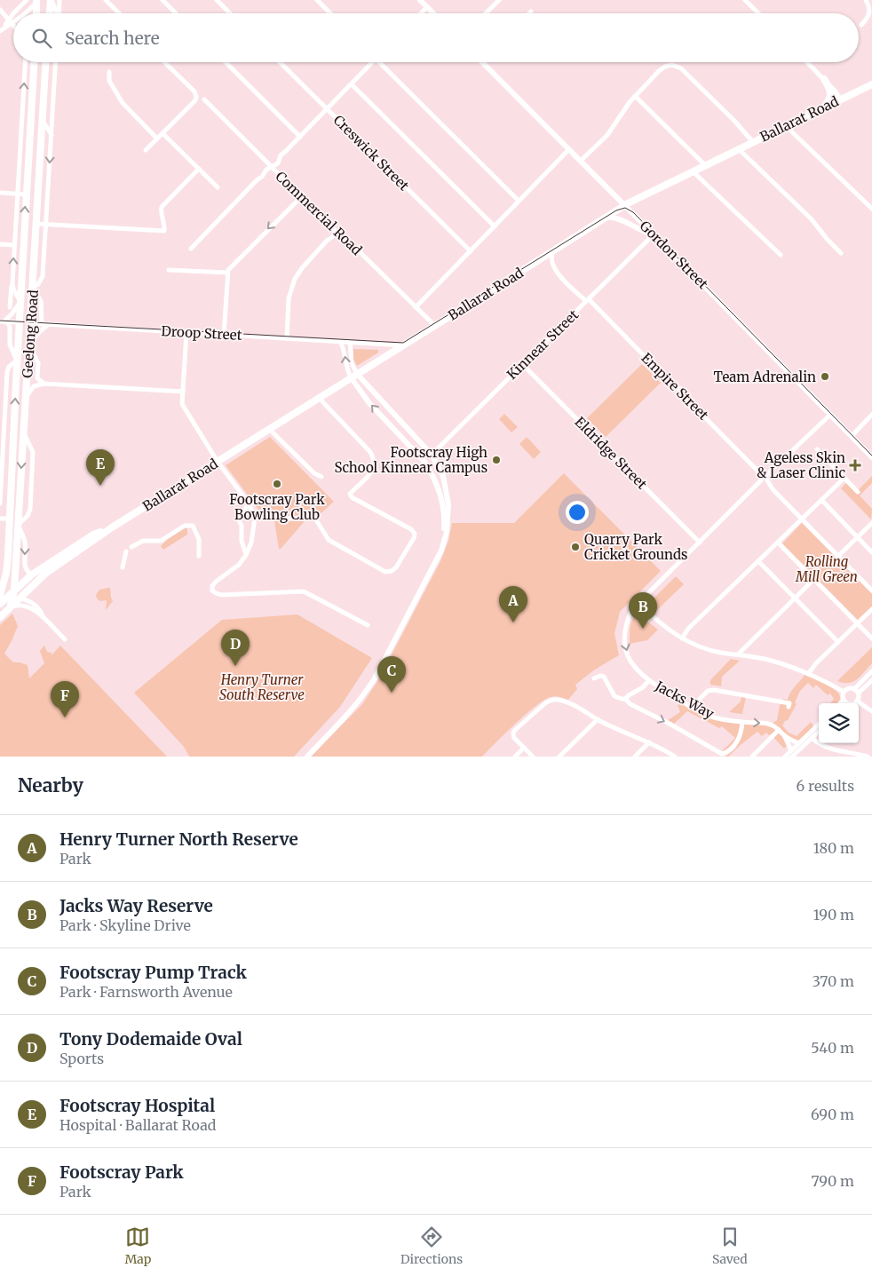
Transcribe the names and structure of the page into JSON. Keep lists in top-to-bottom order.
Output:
{
  "streets": {
    "highway": ["Ballarat Road", "Droop Street", "Geelong Road"],
    "main road": ["Gordon Street"],
    "street": [
      "Creswick Street",
      "Commercial Road",
      "Kinnear Street",
      "Empire Street",
      "Eldridge Street",
      "Jacks Way"
    ]
  },
  "crossings": [
    ["Ballarat Road", "Commercial Road"],
    ["Ballarat Road", "Gordon Street"],
    ["Ballarat Road", "Droop Street"],
    ["Ballarat Road", "Geelong Road"],
    ["Gordon Street", "Kinnear Street"],
    ["Droop Street", "Geelong Road"],
    ["Kinnear Street", "Empire Street"],
    ["Kinnear Street", "Eldridge Street"]
  ],
  "parks": ["Rolling Mill Green", "Henry Turner South Reserve"],
  "places": {
    "other": [
      "Team Adrenalin",
      "Footscray High School Kinnear Campus",
      "Footscray Park Bowling Club",
      "Quarry Park Cricket Grounds"
    ],
    "health": ["Ageless Skin & Laser Clinic"]
  },
  "page": {
    "search": "Search here",
    "pins": [
      "E",
      "A",
      "B",
      "D",
      "C",
      "F"
    ],
    "heading": ["Nearby", "6 results"],
    "list": [
      {
        "mark": "A",
        "name": "Henry Turner North Reserve",
        "note": "Park",
        "value": "180 m"
      },
      {
        "mark": "B",
        "name": "Jacks Way Reserve",
        "note": "Park · Skyline Drive",
        "value": "190 m"
      },
      {
        "mark": "C",
        "name": "Footscray Pump Track",
        "note": "Park · Farnsworth Avenue",
        "value": "370 m"
      },
      {
        "mark": "D",
        "name": "Tony Dodemaide Oval",
        "note": "Sports",
        "value": "540 m"
      },
      {
        "mark": "E",
        "name": "Footscray Hospital",
        "note": "Hospital · Ballarat Road",
        "value": "690 m"
      },
      {
        "mark": "F",
        "name": "Footscray Park",
        "note": "Park",
        "value": "790 m"
      }
    ],
    "nav": ["Map", "Directions", "Saved"]
  }
}
